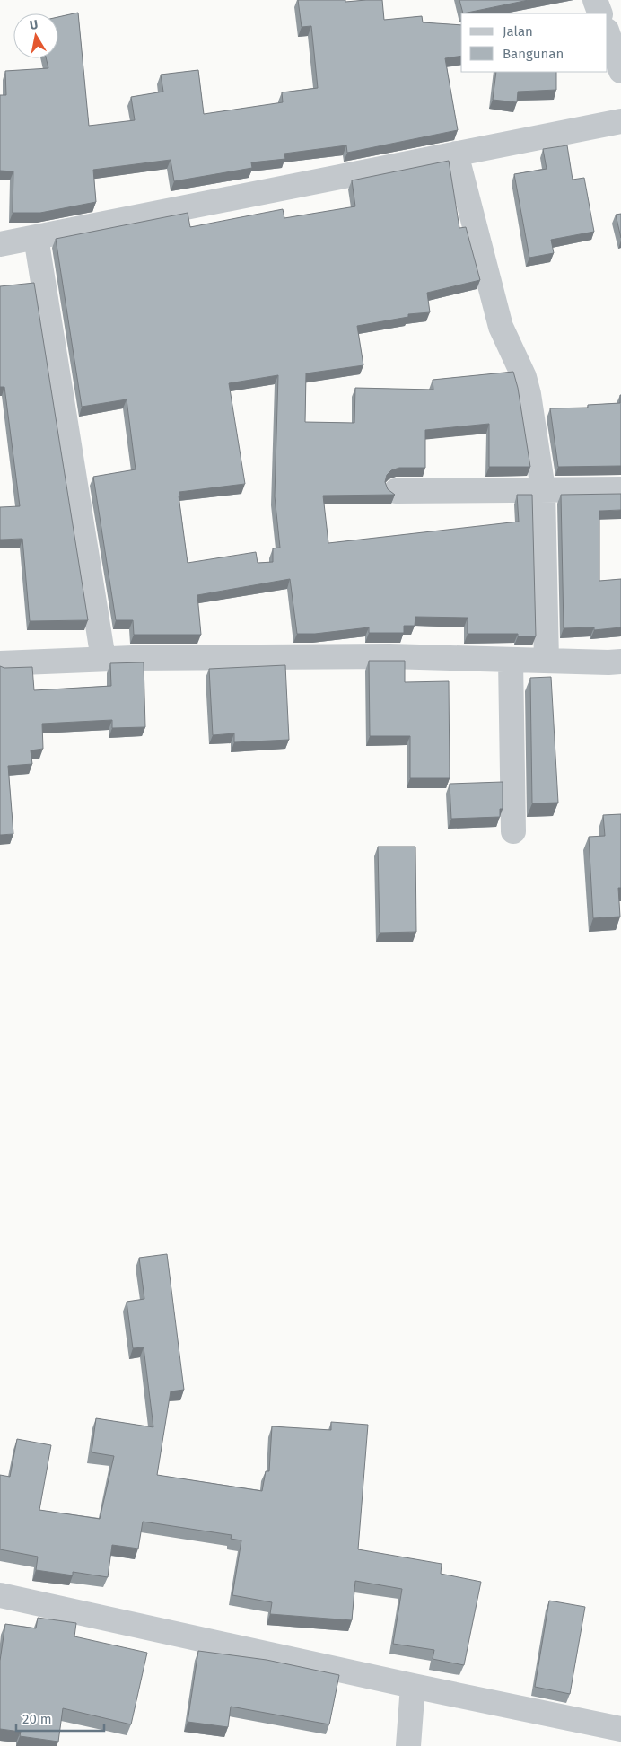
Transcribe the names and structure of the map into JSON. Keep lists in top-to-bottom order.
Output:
{
  "legend": ["Jalan", "Bangunan"],
  "scale_bar": "20 m",
  "north": "top"
}
